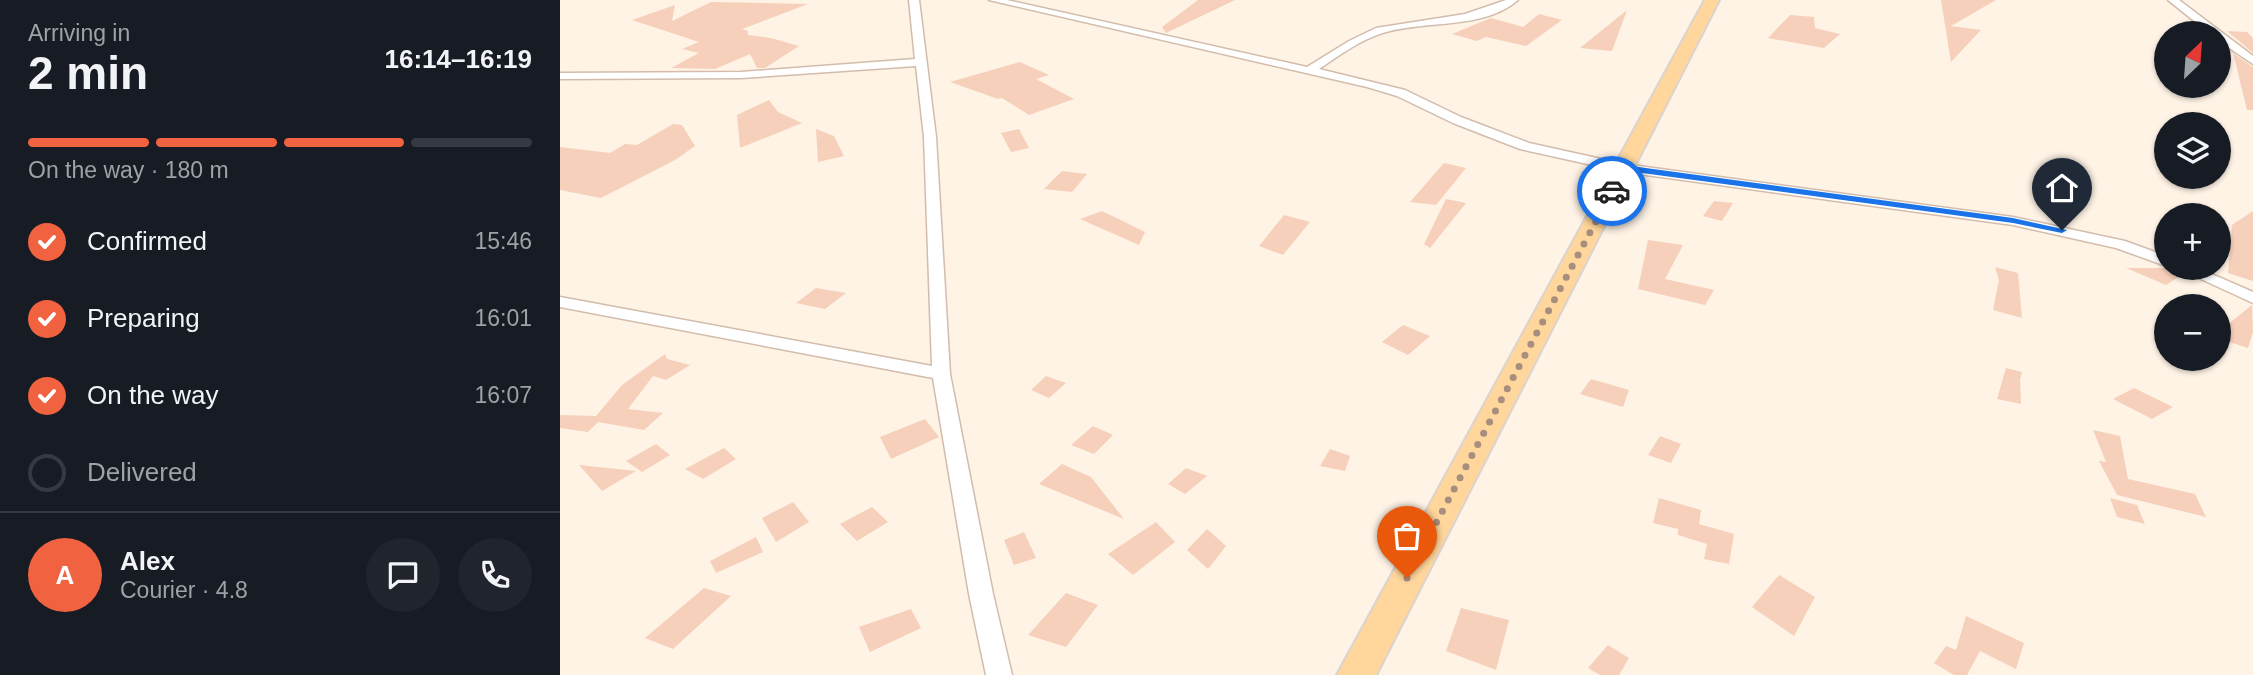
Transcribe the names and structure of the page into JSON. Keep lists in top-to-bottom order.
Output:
{
  "north": "top right",
  "page": {
    "heading": ["2 min", "Arriving in", "16:14–16:19"],
    "panel": ["Alex", "Courier · 4.8"],
    "map_buttons": ["+", "−"],
    "bar": "On the way · 180 m",
    "list": [
      ["Confirmed", "15:46"],
      ["Preparing", "16:01"],
      ["On the way", "16:07"],
      "Delivered"
    ],
    "round": "A"
  }
}
